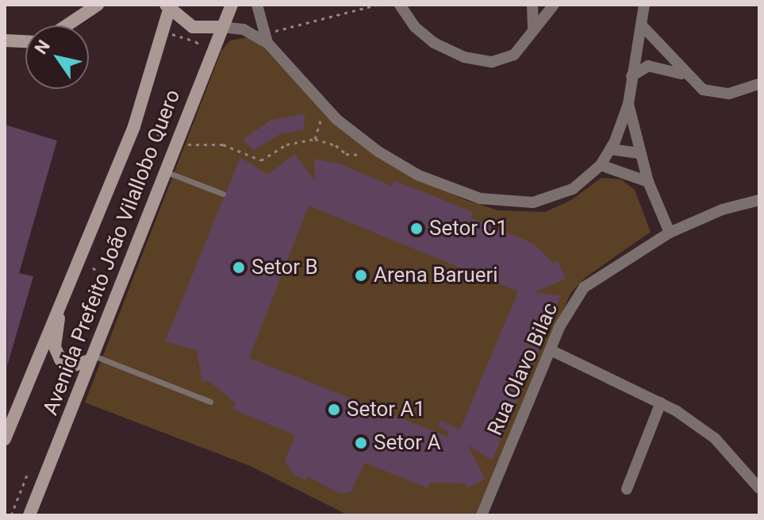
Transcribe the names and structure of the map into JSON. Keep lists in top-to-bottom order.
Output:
{
  "streets": {
    "main road": ["Avenida Prefeito João Vilallobo Quero"],
    "street": ["Rua Olavo Bilac"]
  },
  "places": [
    "Setor C1",
    "Setor B",
    "Arena Barueri",
    "Setor A1",
    "Setor A"
  ],
  "north": "top left"
}
